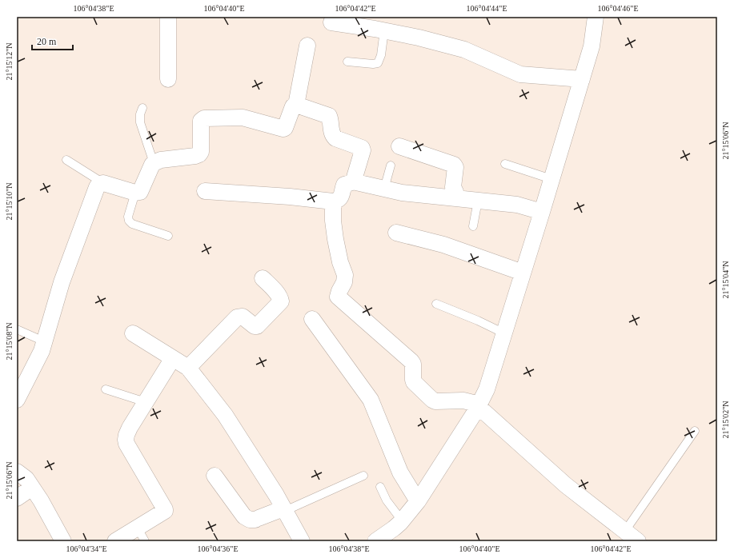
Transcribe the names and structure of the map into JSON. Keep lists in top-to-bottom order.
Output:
{
  "scale_bar": "20 m",
  "coordinates": [
    "106°04'38\"E",
    "106°04'40\"E",
    "106°04'42\"E",
    "106°04'44\"E",
    "106°04'46\"E",
    "21°15'12\"N",
    "21°15'06\"N",
    "21°15'10\"N",
    "21°15'04\"N",
    "21°15'08\"N",
    "21°15'02\"N",
    "106°04'34\"E",
    "106°04'36\"E"
  ]
}
